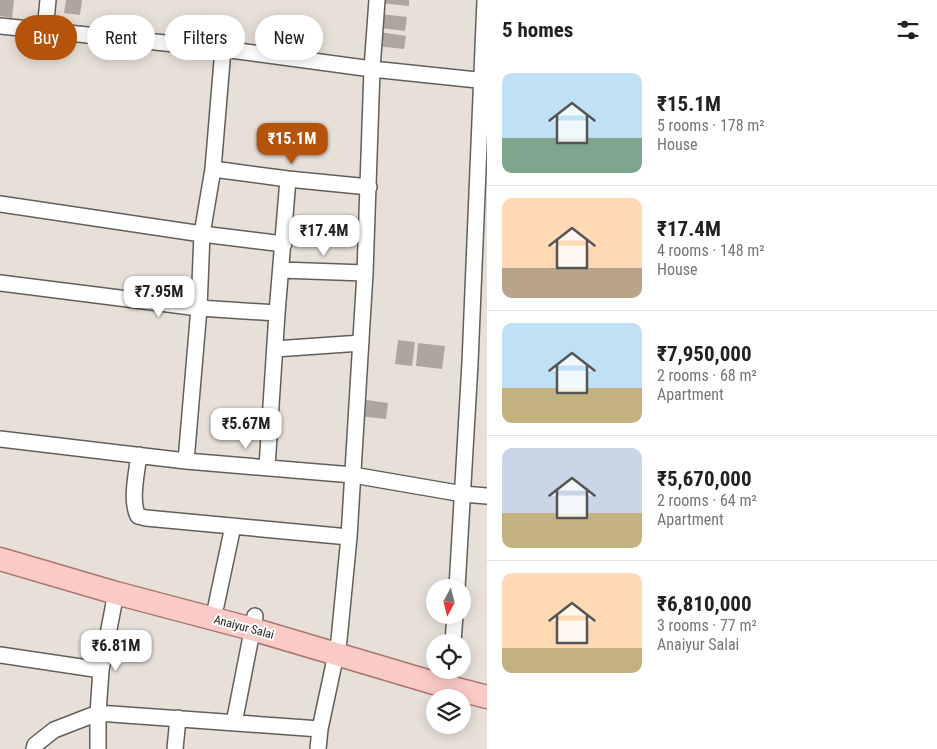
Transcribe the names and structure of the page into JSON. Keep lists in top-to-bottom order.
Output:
{
  "streets": {
    "main road": ["Anaiyur Salai"]
  },
  "north": "bottom",
  "page": {
    "heading": "5 homes",
    "chip": [
      "Buy",
      "Rent",
      "Filters",
      "New"
    ],
    "list": [
      {
        "name": "₹15.1M",
        "note": "5 rooms · 178 m² · House"
      },
      {
        "name": "₹17.4M",
        "note": "4 rooms · 148 m² · House"
      },
      {
        "name": "₹7,950,000",
        "note": "2 rooms · 68 m² · Apartment"
      },
      {
        "name": "₹5,670,000",
        "note": "2 rooms · 64 m² · Apartment"
      },
      {
        "name": "₹6,810,000",
        "note": "3 rooms · 77 m² · Anaiyur Salai"
      }
    ],
    "price": [
      "₹15.1M",
      "₹17.4M",
      "₹7.95M",
      "₹5.67M",
      "₹6.81M"
    ]
  }
}
